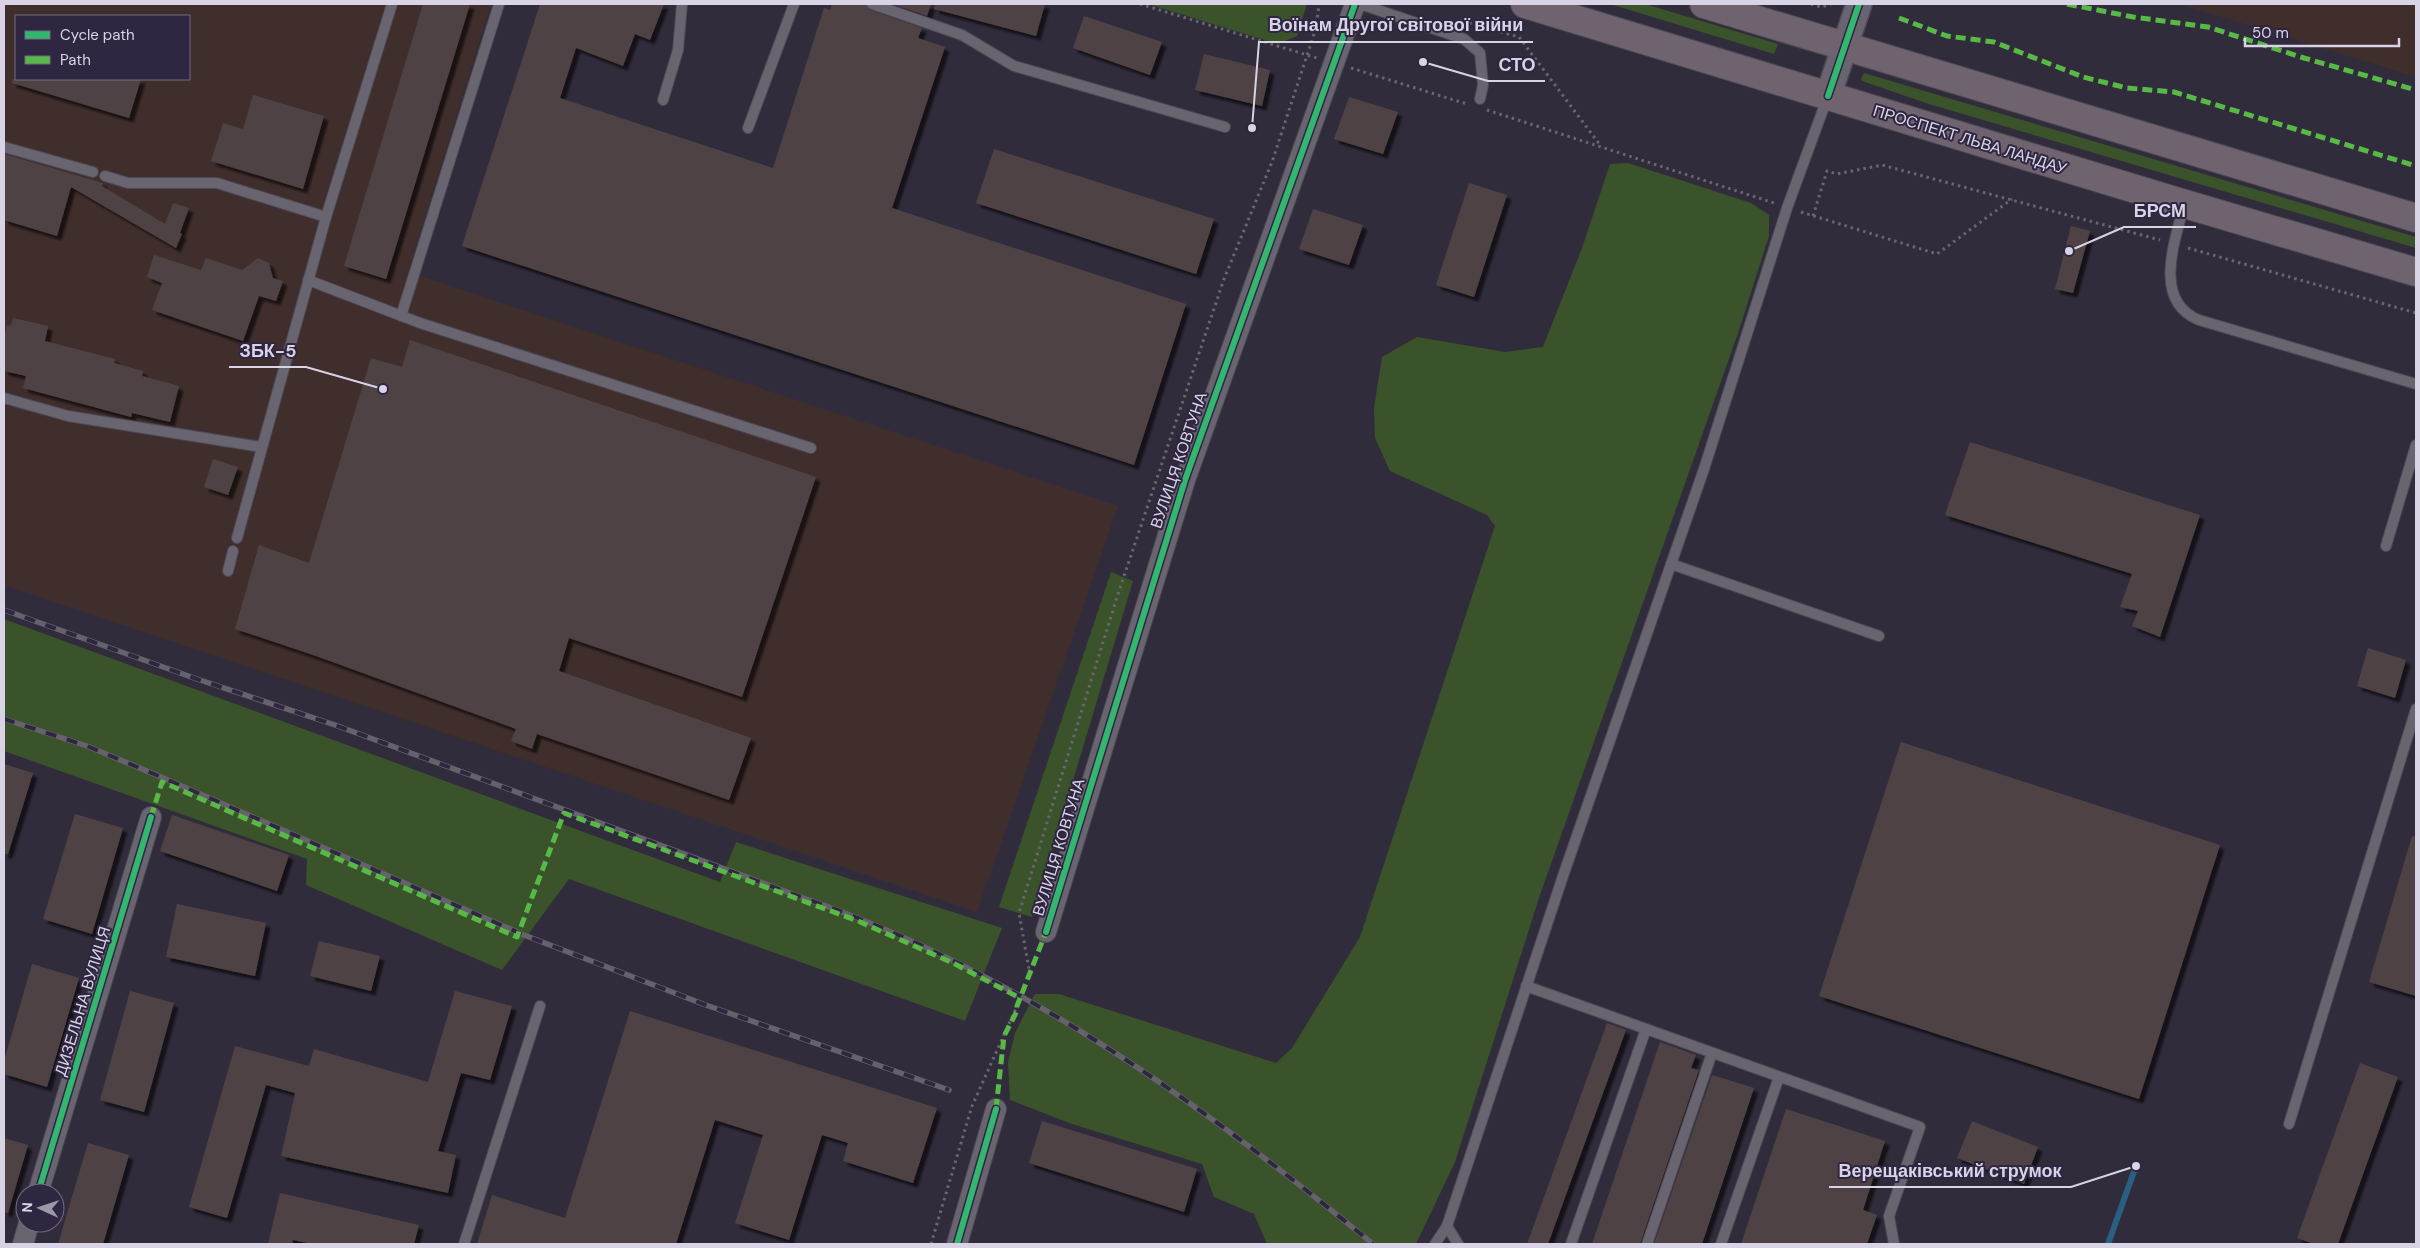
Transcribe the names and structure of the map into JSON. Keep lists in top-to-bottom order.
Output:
{
  "streets": {
    "main road": ["ПРОСПЕКТ ЛЬВА ЛАНДАУ"],
    "street": ["ВУЛИЦЯ КОВТУНА", "ДИЗЕЛЬНА ВУЛИЦЯ"]
  },
  "places": [
    "СТО",
    "Воїнам Другої світової війни",
    "БРСМ",
    "ЗБК-5",
    "Верещаківський струмок"
  ],
  "legend": ["Cycle path", "Path"],
  "scale_bar": "50 m",
  "north": "left"
}
